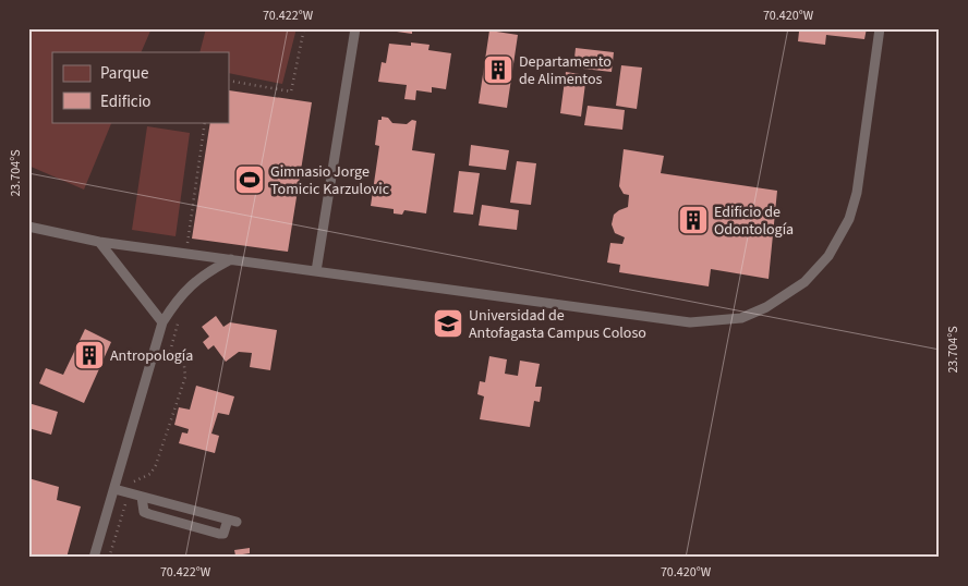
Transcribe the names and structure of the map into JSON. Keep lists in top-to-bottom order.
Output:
{
  "places": {
    "building": ["Departamento de Alimentos", "Edificio de Odontología", "Antropología"],
    "sports": ["Gimnasio Jorge Tomicic Karzulovic"],
    "school or university": ["Universidad de Antofagasta Campus Coloso"]
  },
  "legend": ["Parque", "Edificio"],
  "coordinates": ["70.422°W", "70.420°W", "23.704°S"]
}
